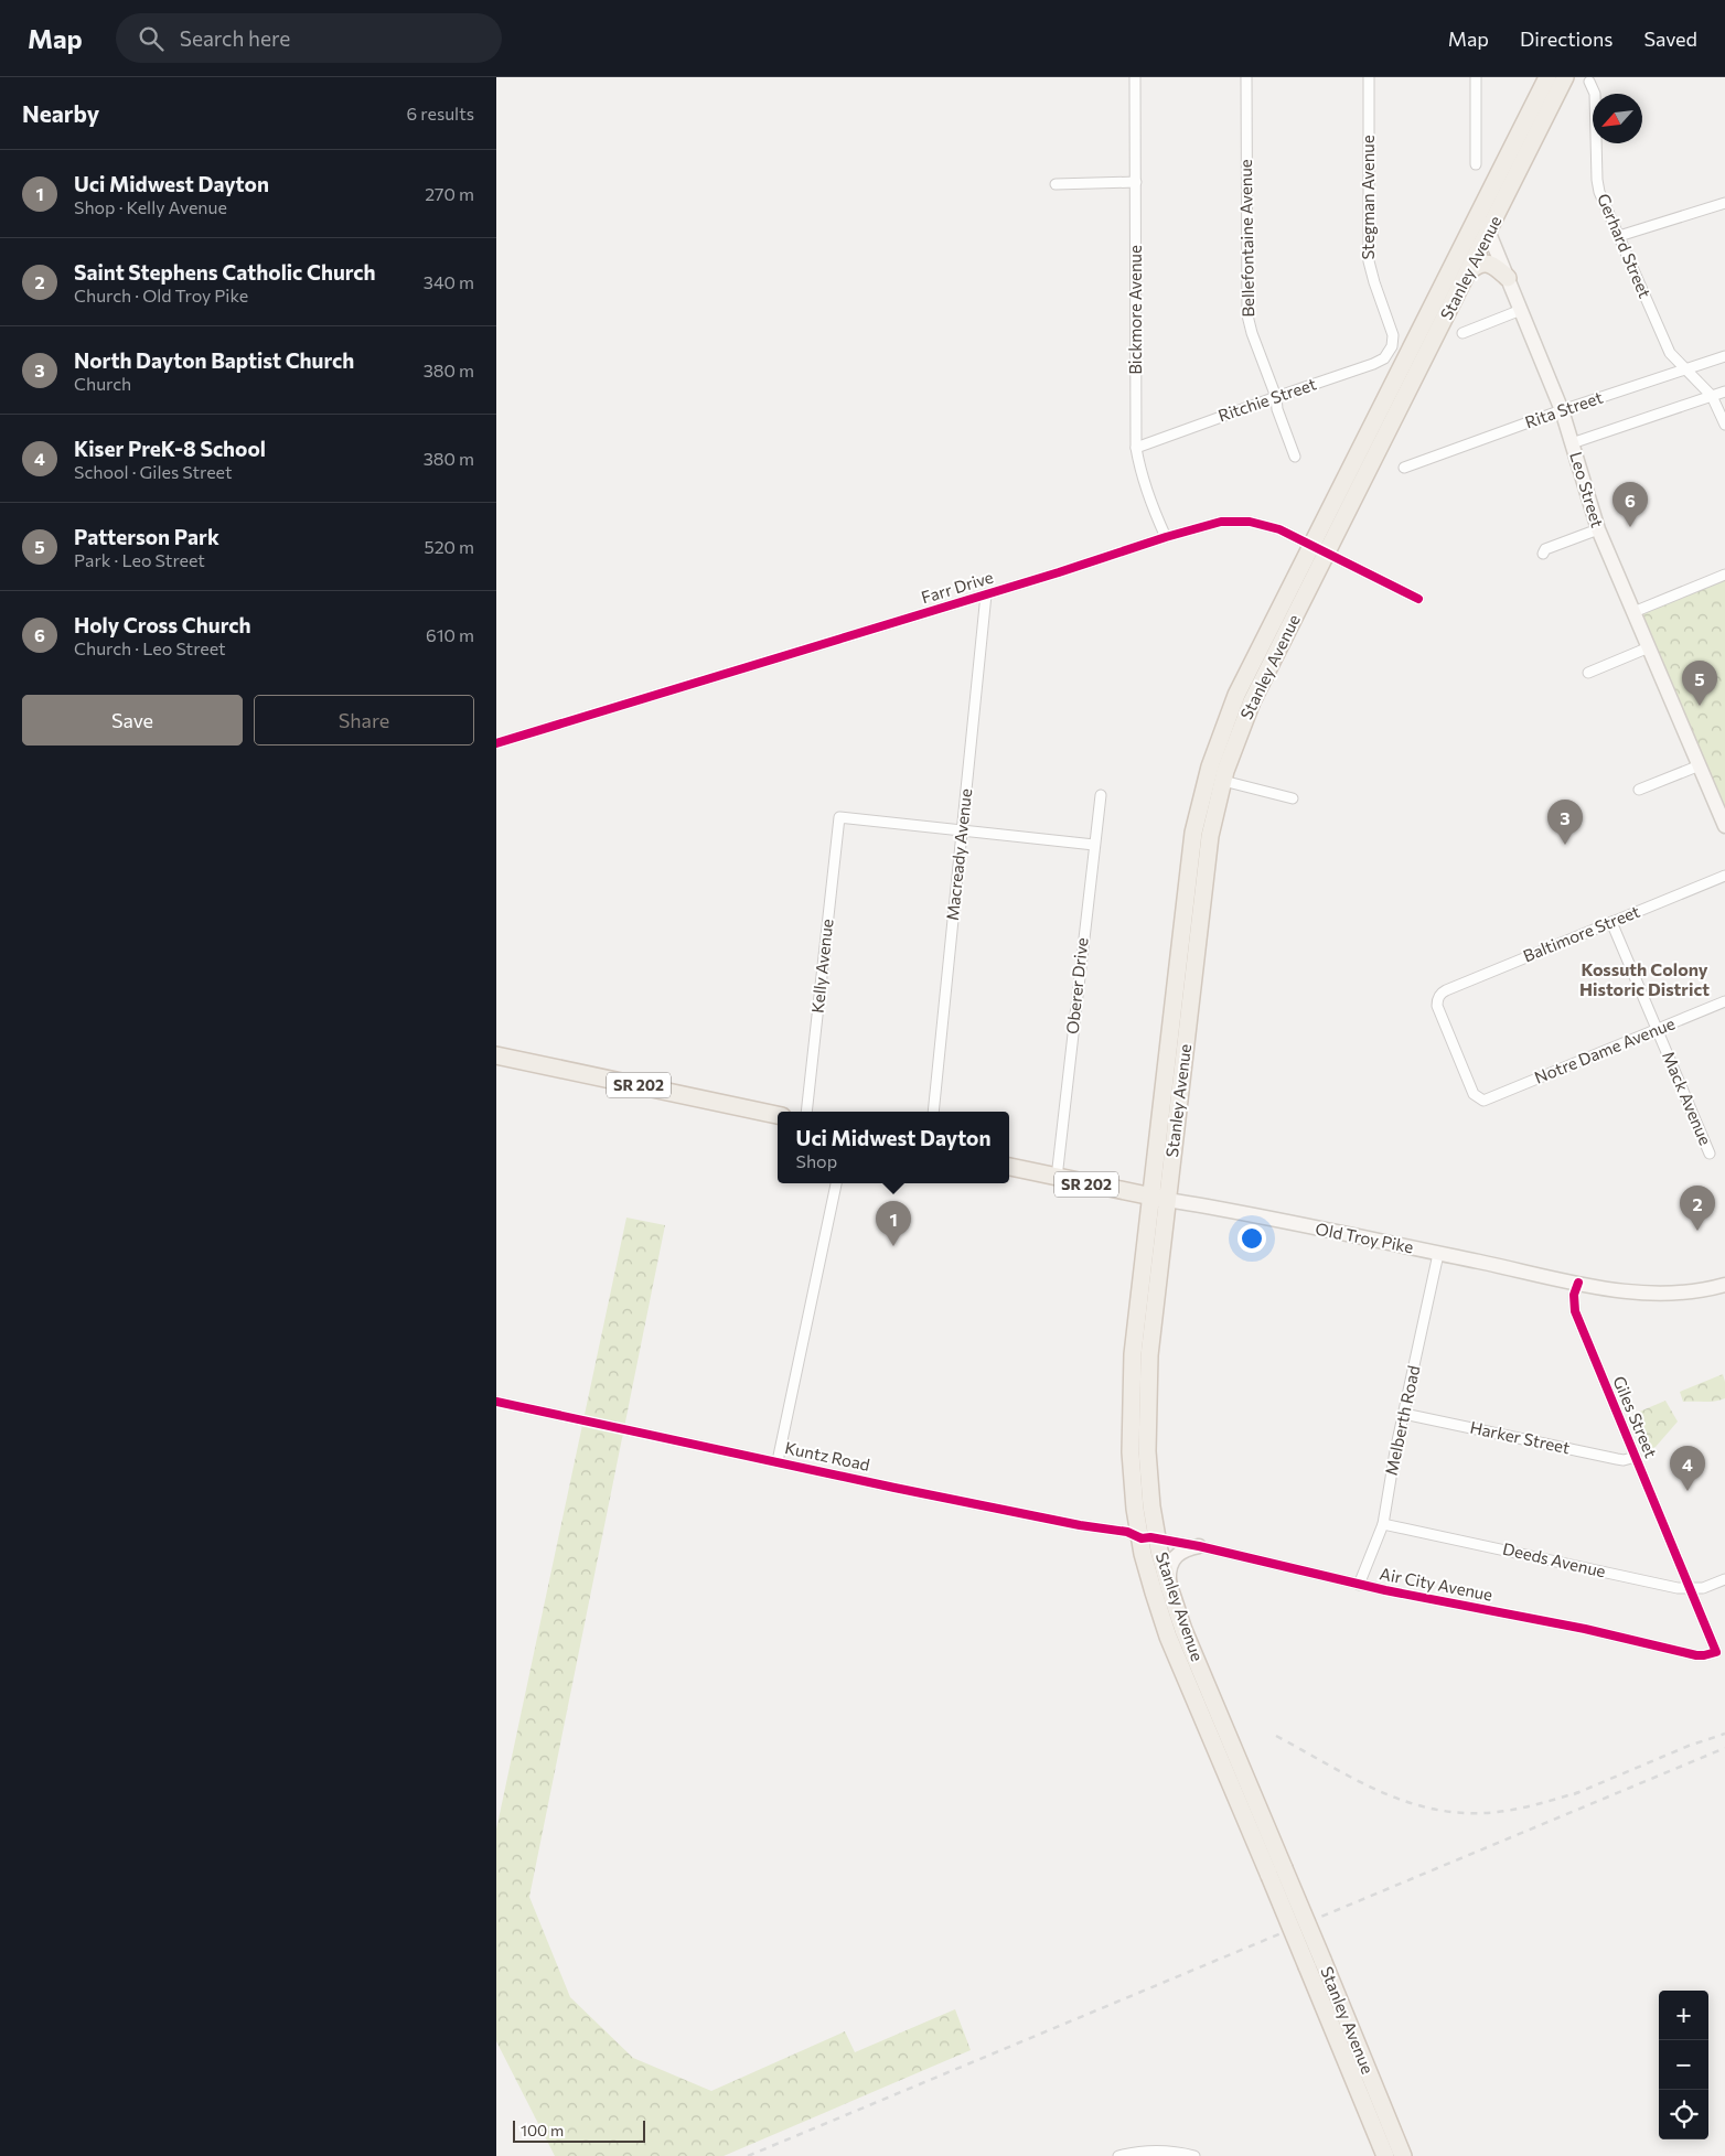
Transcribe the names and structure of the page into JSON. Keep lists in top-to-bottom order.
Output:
{
  "streets": {
    "main road": ["Stanley Avenue", "SR 202", "Old Troy Pike"],
    "street": [
      "Stegman Avenue",
      "Bellefontaine Avenue",
      "Gerhard Street",
      "Bickmore Avenue",
      "Ritchie Street",
      "Rita Street",
      "Leo Street",
      "Farr Drive",
      "Macready Avenue",
      "Baltimore Street",
      "Kelly Avenue",
      "Oberer Drive",
      "Notre Dame Avenue",
      "Mack Avenue",
      "Giles Street",
      "Melberth Road",
      "Harker Street",
      "Kuntz Road",
      "Deeds Avenue",
      "Air City Avenue"
    ]
  },
  "crossings": [
    ["Stegman Avenue", "Ritchie Street"],
    ["Bellefontaine Avenue", "Ritchie Street"],
    ["Gerhard Street", "Rita Street"],
    ["Stanley Avenue", "Leo Street"],
    ["Stanley Avenue", "Farr Drive"],
    ["Stanley Avenue", "Old Troy Pike"],
    ["Stanley Avenue", "Kuntz Road"],
    ["Stanley Avenue", "Air City Avenue"],
    ["Bickmore Avenue", "Ritchie Street"],
    ["Bickmore Avenue", "Farr Drive"],
    ["Rita Street", "Leo Street"],
    ["Farr Drive", "Macready Avenue"],
    ["Macready Avenue", "Kelly Avenue"],
    ["Baltimore Street", "Notre Dame Avenue"],
    ["Baltimore Street", "Mack Avenue"],
    ["Oberer Drive", "Old Troy Pike"],
    ["Notre Dame Avenue", "Mack Avenue"],
    ["Old Troy Pike", "Giles Street"],
    ["Old Troy Pike", "Melberth Road"],
    ["Giles Street", "Harker Street"],
    ["Giles Street", "Deeds Avenue"],
    ["Giles Street", "Air City Avenue"],
    ["Melberth Road", "Harker Street"],
    ["Melberth Road", "Deeds Avenue"],
    ["Melberth Road", "Air City Avenue"],
    ["Kuntz Road", "Air City Avenue"]
  ],
  "districts": ["Kossuth Colony Historic District"],
  "scale_bar": "100 m",
  "north": "bottom left",
  "page": {
    "header": "Map",
    "search": "Search here",
    "nav": ["Map", "Directions", "Saved"],
    "heading": ["Nearby", "6 results"],
    "list": [
      {
        "mark": "1",
        "name": "Uci Midwest Dayton",
        "note": "Shop · Kelly Avenue",
        "value": "270 m"
      },
      {
        "mark": "2",
        "name": "Saint Stephens Catholic Church",
        "note": "Church · Old Troy Pike",
        "value": "340 m"
      },
      {
        "mark": "3",
        "name": "North Dayton Baptist Church",
        "note": "Church",
        "value": "380 m"
      },
      {
        "mark": "4",
        "name": "Kiser PreK-8 School",
        "note": "School · Giles Street",
        "value": "380 m"
      },
      {
        "mark": "5",
        "name": "Patterson Park",
        "note": "Park · Leo Street",
        "value": "520 m"
      },
      {
        "mark": "6",
        "name": "Holy Cross Church",
        "note": "Church · Leo Street",
        "value": "610 m"
      }
    ],
    "pins": [
      "6",
      "5",
      "3",
      "2",
      "1",
      "4"
    ],
    "buttons": ["Save", "Share"],
    "popup": ["Uci Midwest Dayton", "Shop"],
    "map_buttons": ["+", "−"],
    "scale": "100 m"
  }
}
